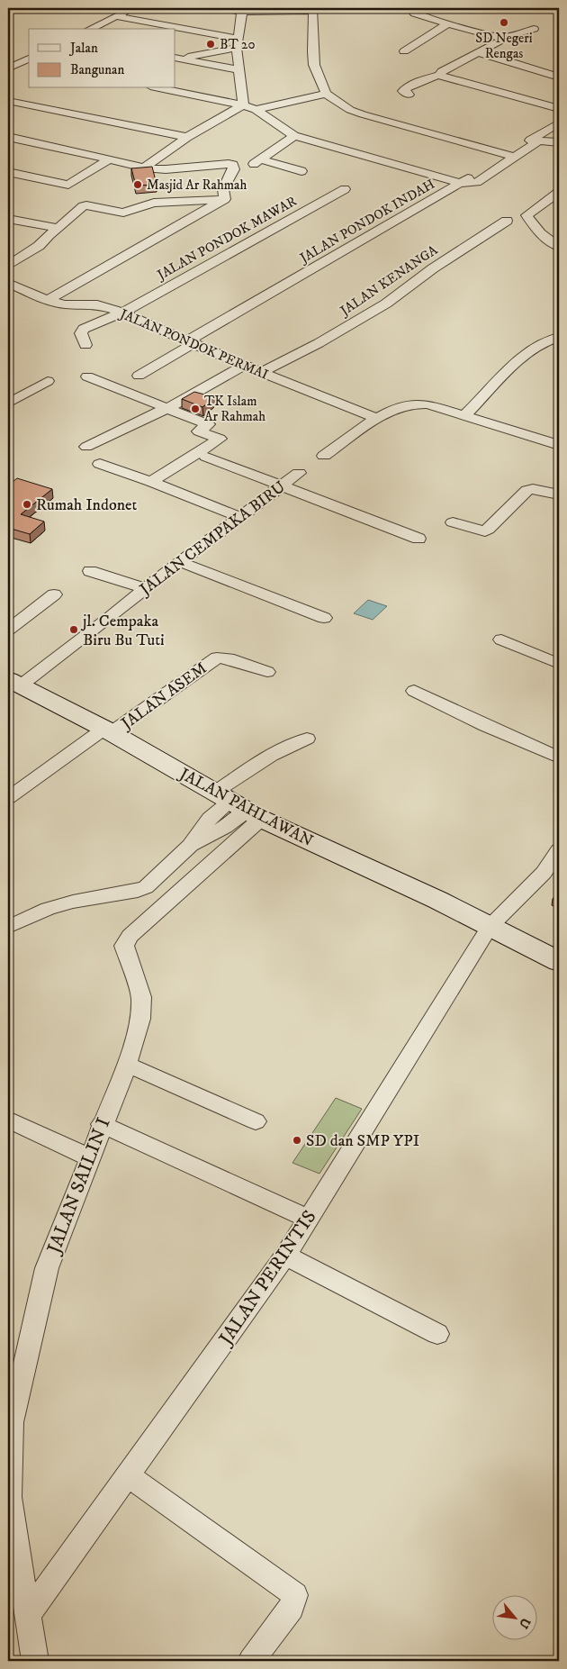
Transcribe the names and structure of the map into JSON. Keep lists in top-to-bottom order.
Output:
{
  "streets": {
    "main road": ["JALAN PAHLAWAN"],
    "street": [
      "JALAN PONDOK INDAH",
      "JALAN PONDOK MAWAR",
      "JALAN KENANGA",
      "JALAN PONDOK PERMAI",
      "JALAN CEMPAKA BIRU",
      "JALAN ASEM",
      "JALAN SAILIN I",
      "JALAN PERINTIS"
    ]
  },
  "crossings": [
    ["JALAN PONDOK INDAH", "JALAN PONDOK PERMAI"],
    ["JALAN PONDOK MAWAR", "JALAN PONDOK PERMAI"],
    ["JALAN KENANGA", "JALAN PONDOK PERMAI"],
    ["JALAN CEMPAKA BIRU", "JALAN PAHLAWAN"],
    ["JALAN ASEM", "JALAN PAHLAWAN"],
    ["JALAN PAHLAWAN", "JALAN SAILIN I"],
    ["JALAN PAHLAWAN", "JALAN PERINTIS"],
    ["JALAN SAILIN I", "JALAN PERINTIS"]
  ],
  "places": [
    "SD Negeri Rengas",
    "BT 20",
    "Masjid Ar Rahmah",
    "TK Islam Ar Rahmah",
    "Rumah Indonet",
    "jl. Cempaka Biru Bu Tuti",
    "SD dan SMP YPI"
  ],
  "legend": ["Jalan", "Bangunan"],
  "north": "bottom right"
}
